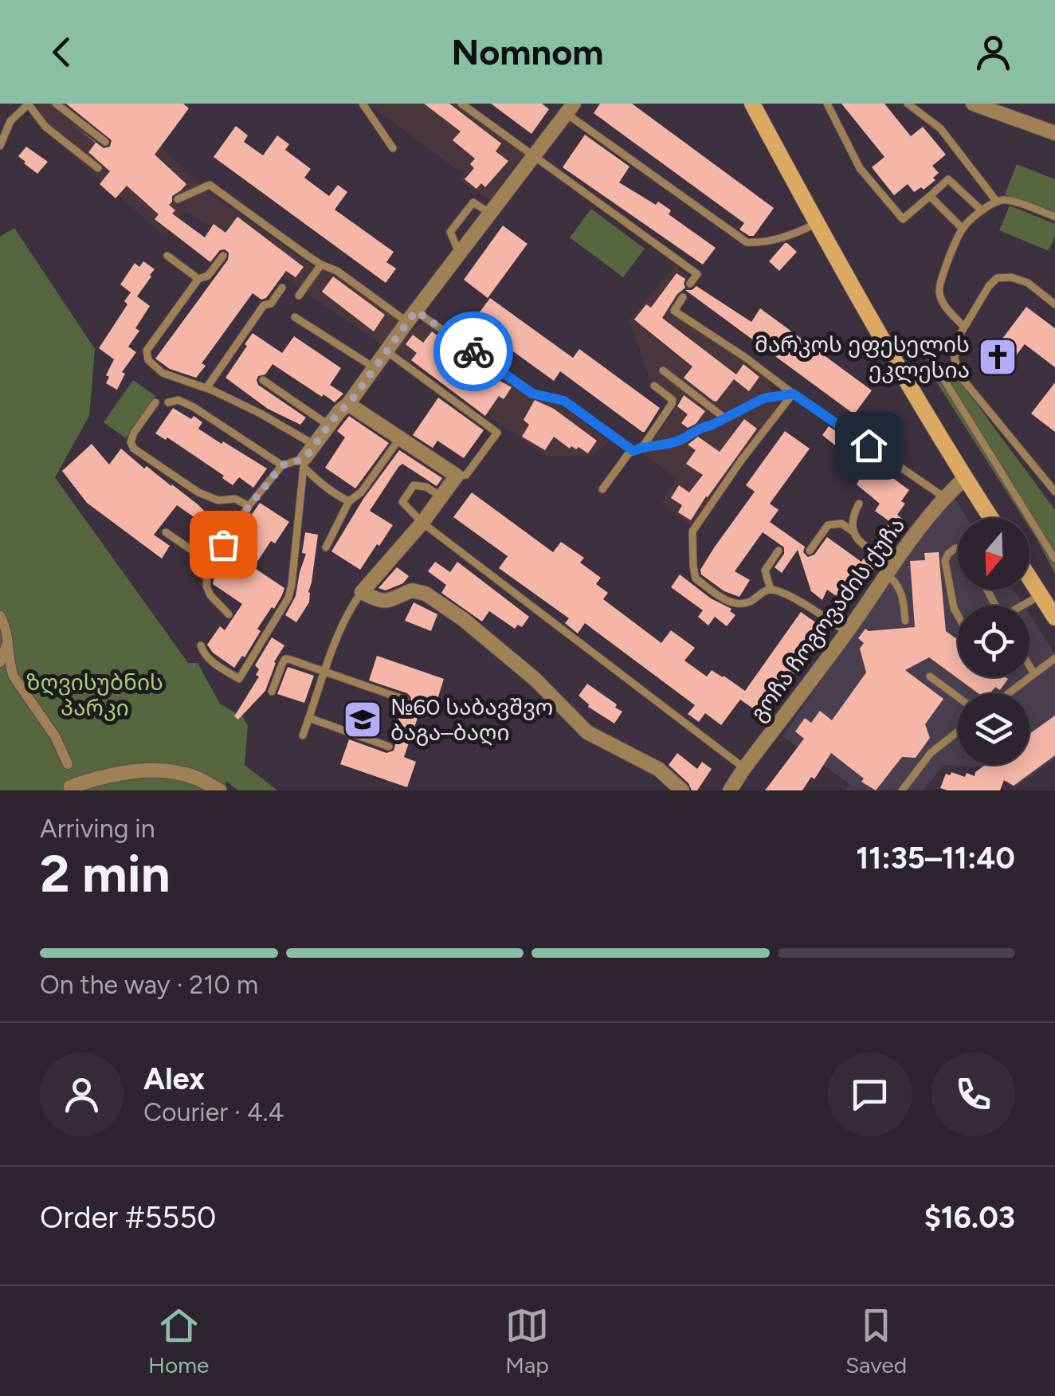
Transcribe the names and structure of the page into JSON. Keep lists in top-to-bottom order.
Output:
{
  "streets": {
    "street": ["გოჩა ჩოგოვაძის ქუჩა"]
  },
  "parks": ["ზღვისუბნის პარკი"],
  "places": {
    "church": ["მარკოს ეფესელის ეკლესია"],
    "school or university": ["№60 საბავშვო ბაგა–ბაღი"]
  },
  "north": "bottom",
  "page": {
    "header": "Nomnom",
    "heading": ["2 min", "Arriving in", "11:35–11:40"],
    "panel": [
      "Alex",
      "Courier · 4.4",
      "Order #5550",
      "$16.03"
    ],
    "bar": "On the way · 210 m",
    "tabs": ["Home", "Map", "Saved"]
  }
}
